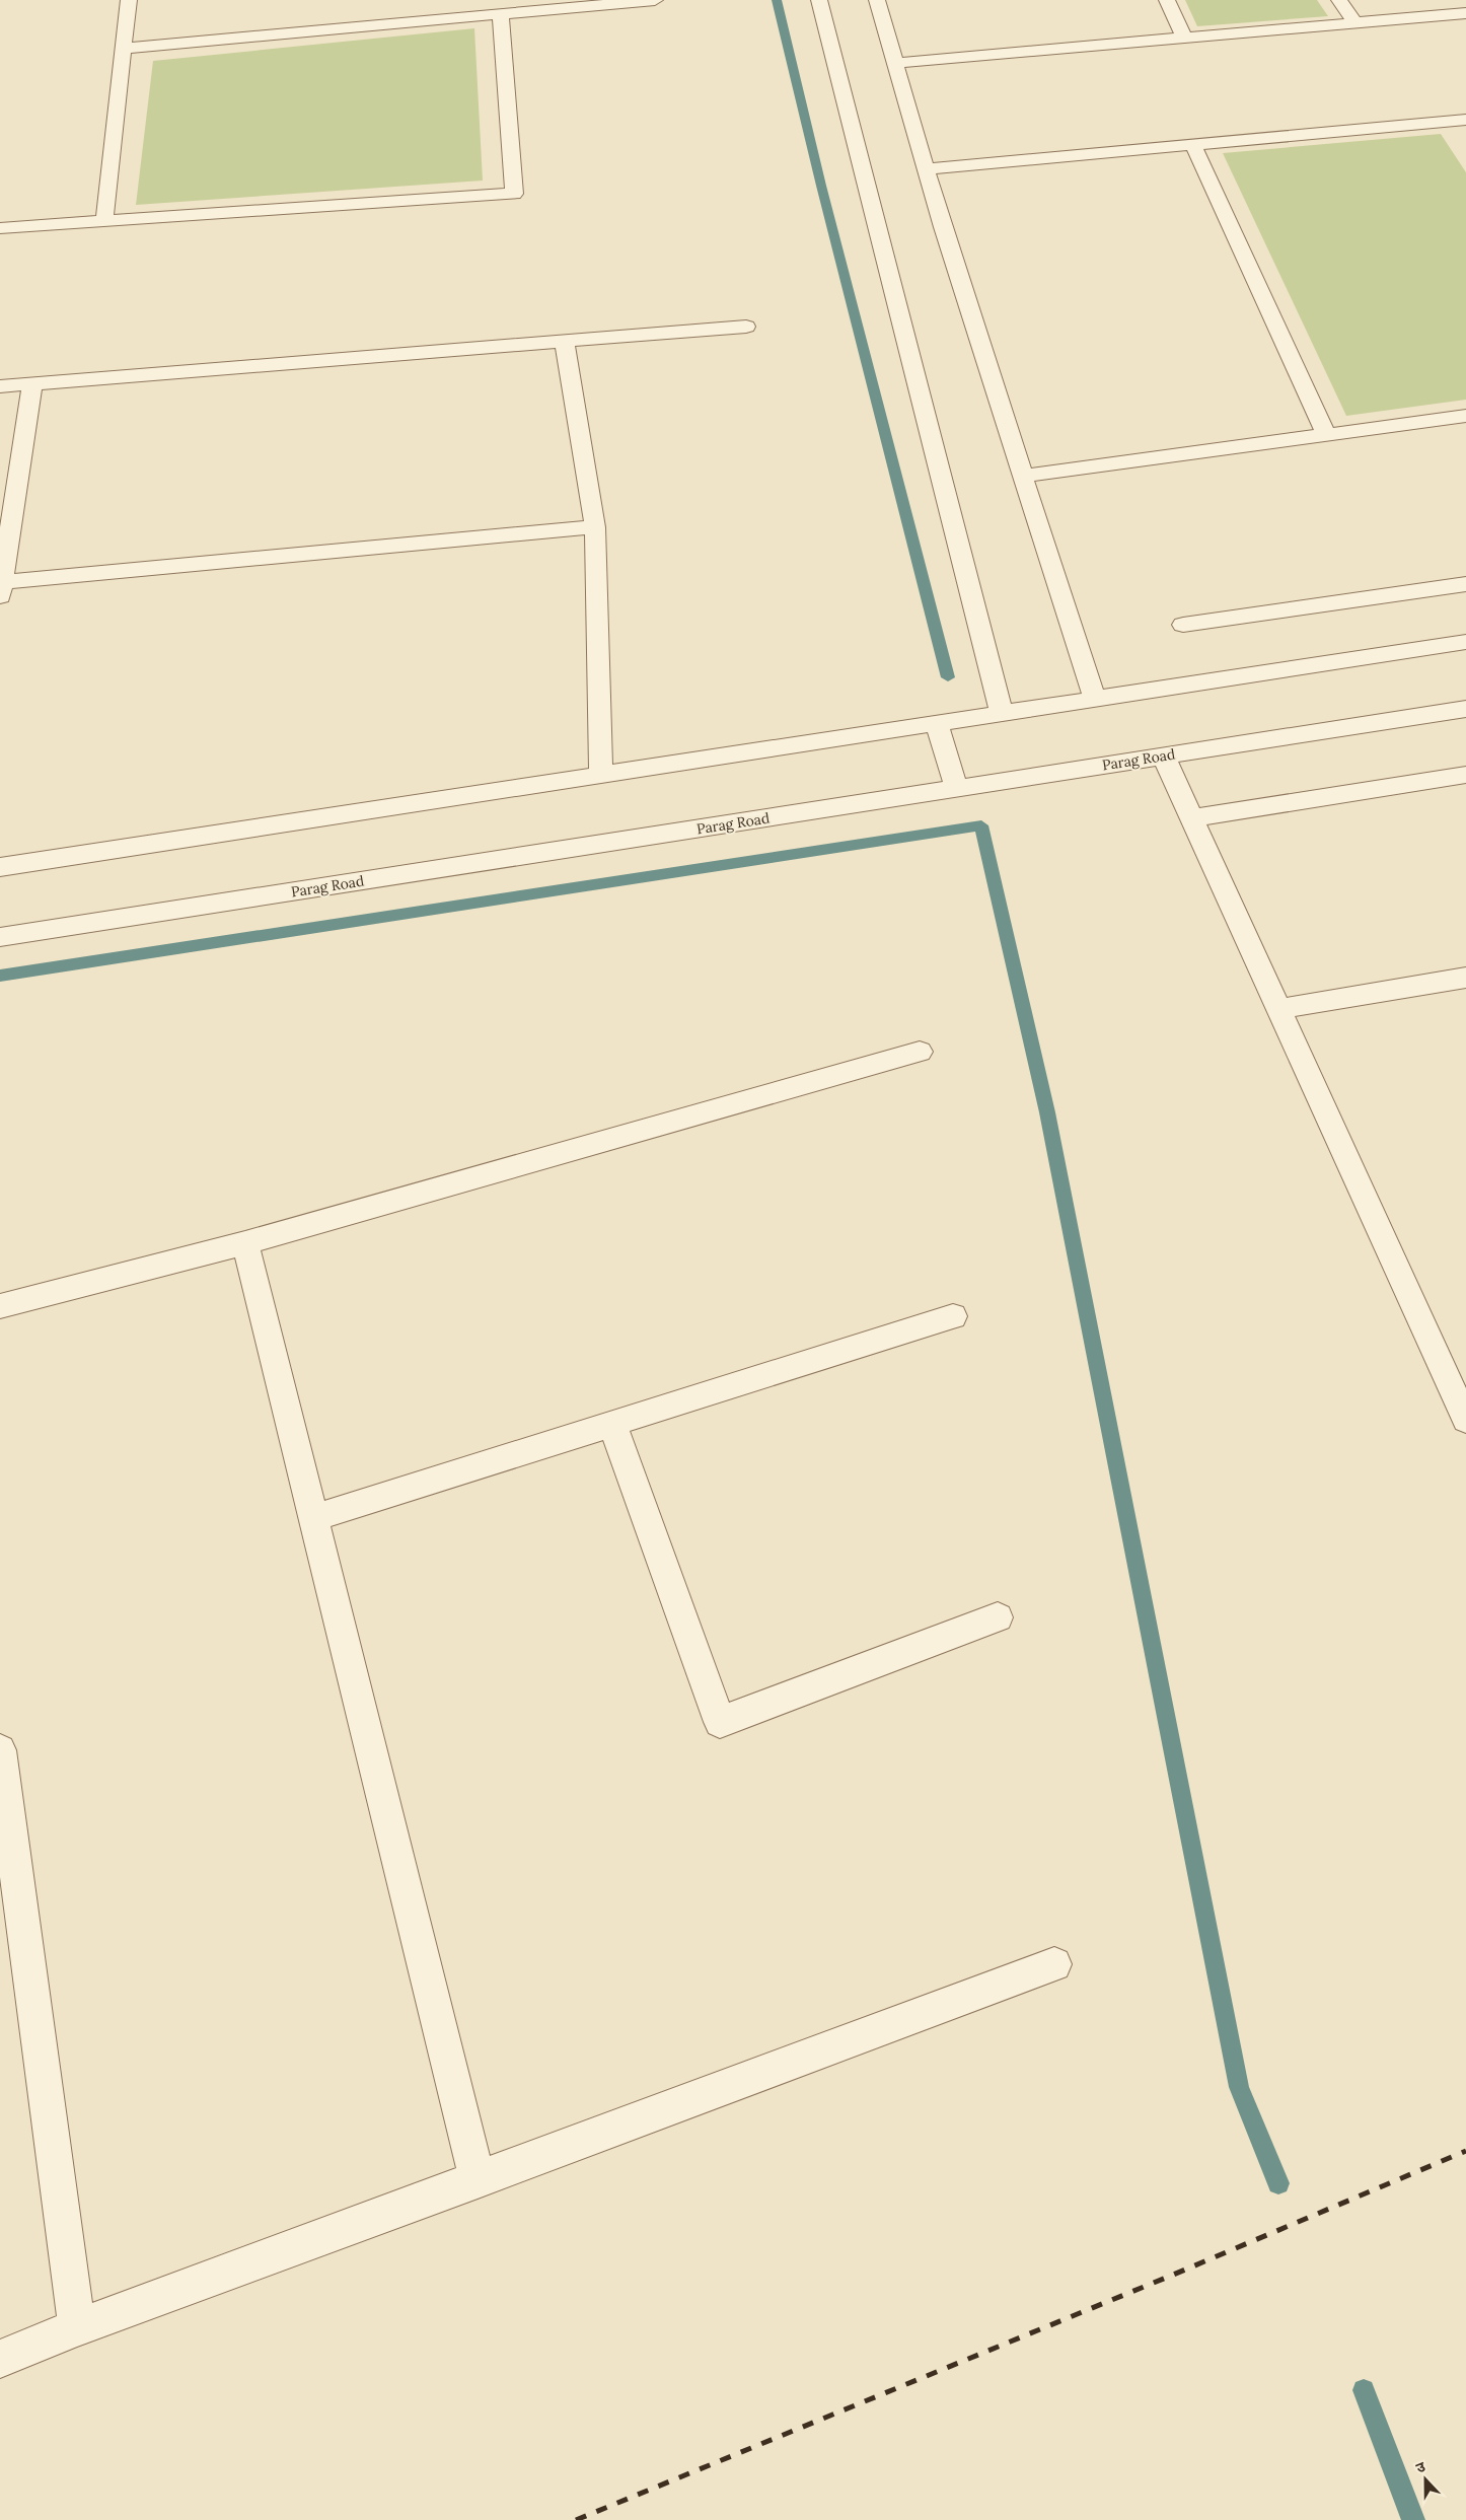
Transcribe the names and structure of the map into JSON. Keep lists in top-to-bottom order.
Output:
{
  "streets": {
    "street": ["Parag Road"]
  },
  "north": "top"
}
